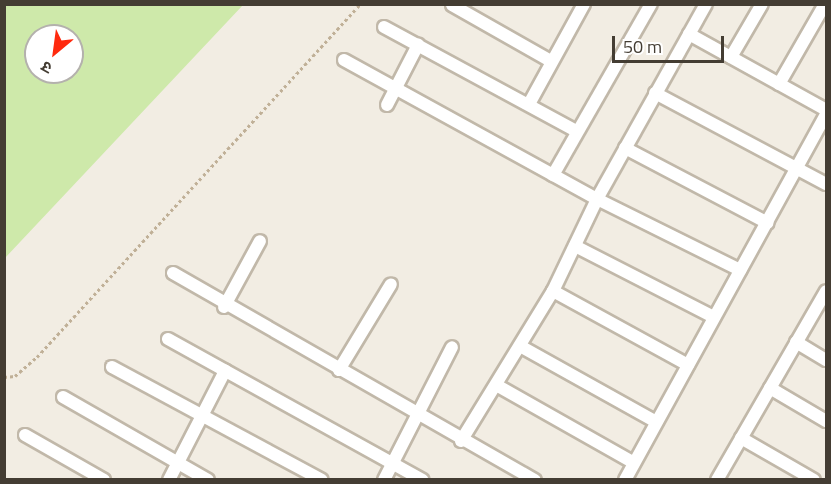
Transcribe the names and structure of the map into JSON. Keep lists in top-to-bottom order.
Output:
{
  "scale_bar": "50 m",
  "north": "bottom left"
}
